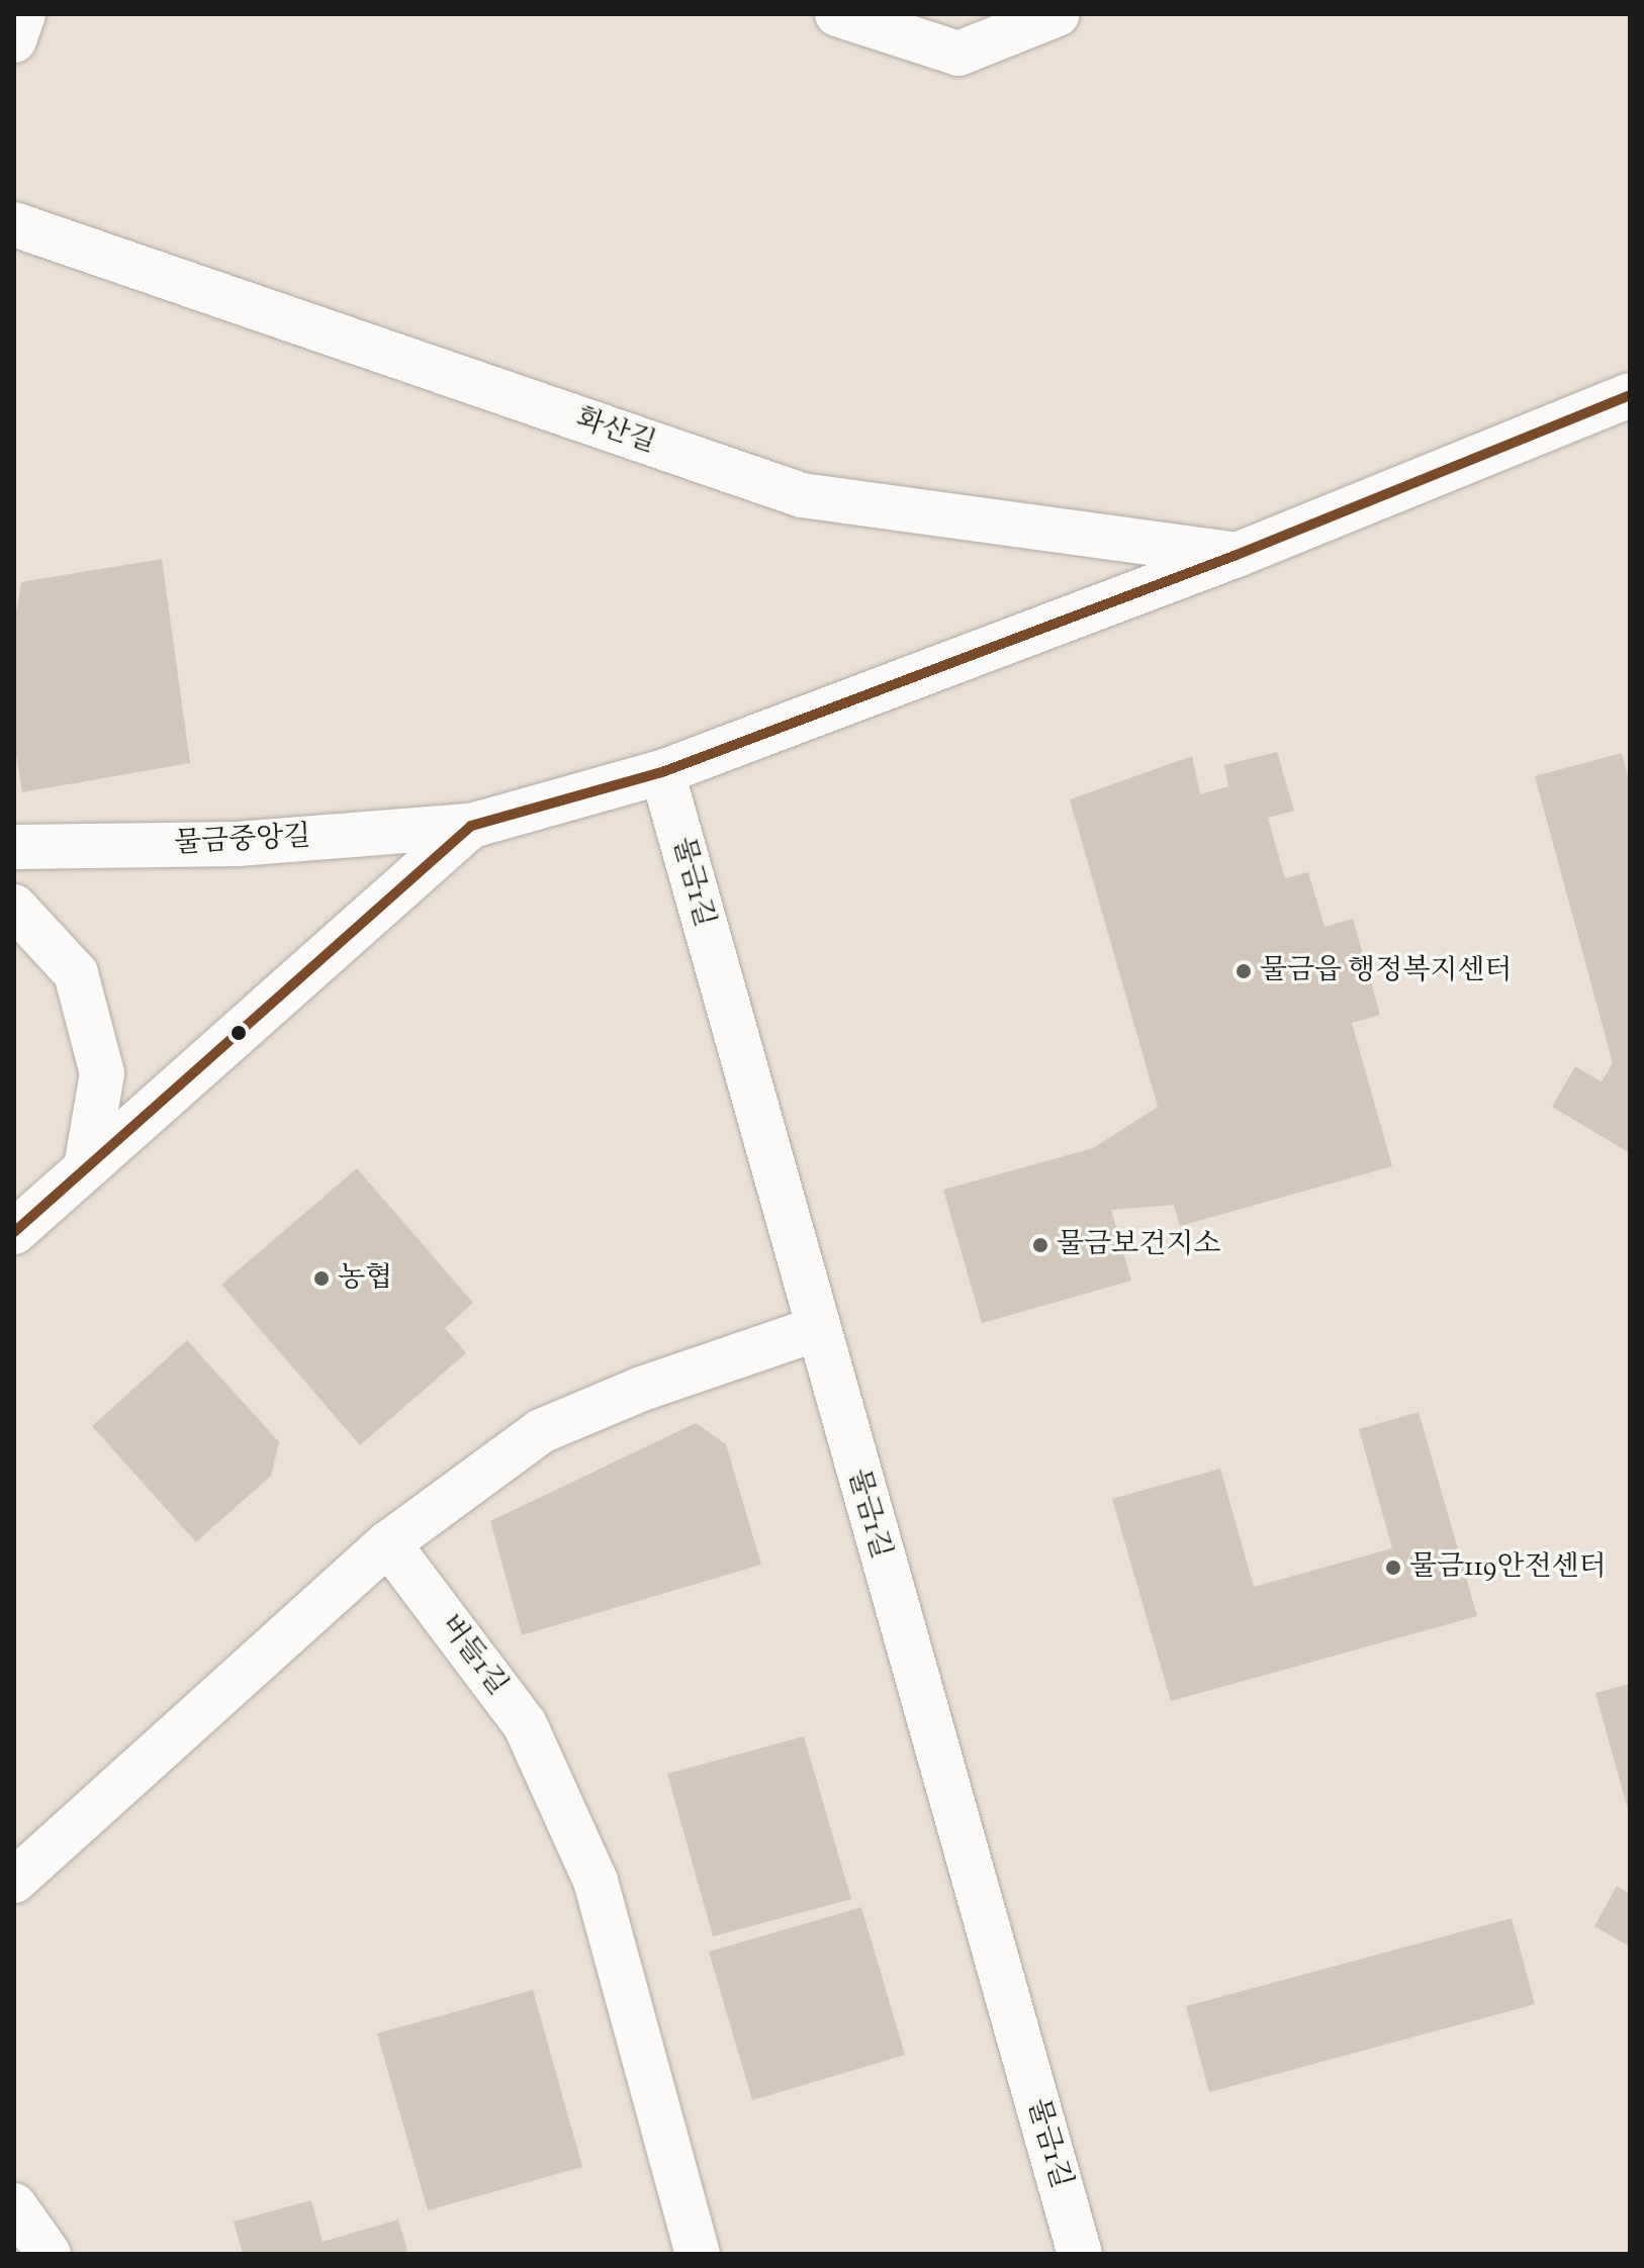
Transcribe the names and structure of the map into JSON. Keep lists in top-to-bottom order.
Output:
{
  "streets": {
    "street": [
      "화산길",
      "물금중앙길",
      "물금1길",
      "버들1길"
    ]
  },
  "places": [
    "물금읍 행정복지센터",
    "물금보건지소",
    "농협",
    "물금119안전센터"
  ]
}
